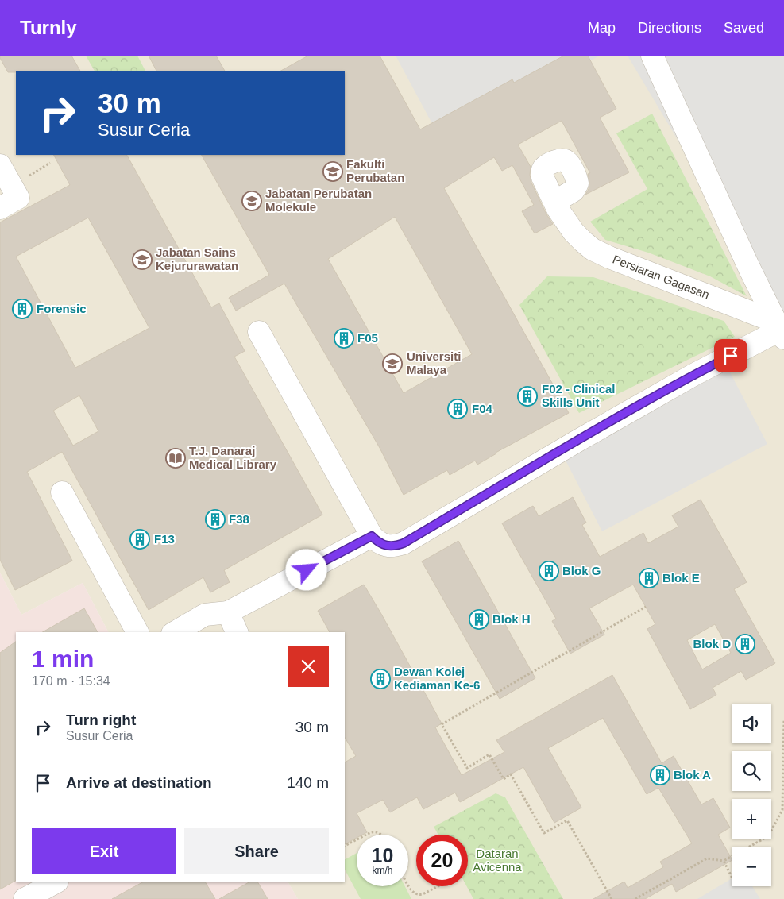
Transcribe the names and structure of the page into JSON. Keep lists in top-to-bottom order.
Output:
{
  "streets": {
    "lane": ["Persiaran Gagasan"]
  },
  "parks": ["Dataran Avicenna"],
  "places": {
    "school or university": [
      "Fakulti Perubatan",
      "Jabatan Perubatan Molekule",
      "Jabatan Sains Kejururawatan",
      "Universiti Malaya"
    ],
    "building": [
      "Forensic",
      "F05",
      "F02 - Clinical Skills Unit",
      "F04",
      "F38",
      "F13",
      "Blok G",
      "Blok E",
      "Blok H",
      "Blok D",
      "Dewan Kolej Kediaman Ke-6",
      "Blok A"
    ],
    "library": ["T.J. Danaraj Medical Library"]
  },
  "page": {
    "header": "Turnly",
    "nav": ["Map", "Directions", "Saved"],
    "turn": ["30 m", "Susur Ceria"],
    "heading": ["1 min", "170 m · 15:34"],
    "list": [
      {
        "name": "Turn right",
        "note": "Susur Ceria",
        "value": "30 m"
      },
      {
        "name": "Arrive at destination",
        "value": "140 m"
      }
    ],
    "map_buttons": ["+", "−"],
    "buttons": ["Exit", "Share"],
    "speed": "10 km/h",
    "limit": "20"
  }
}
